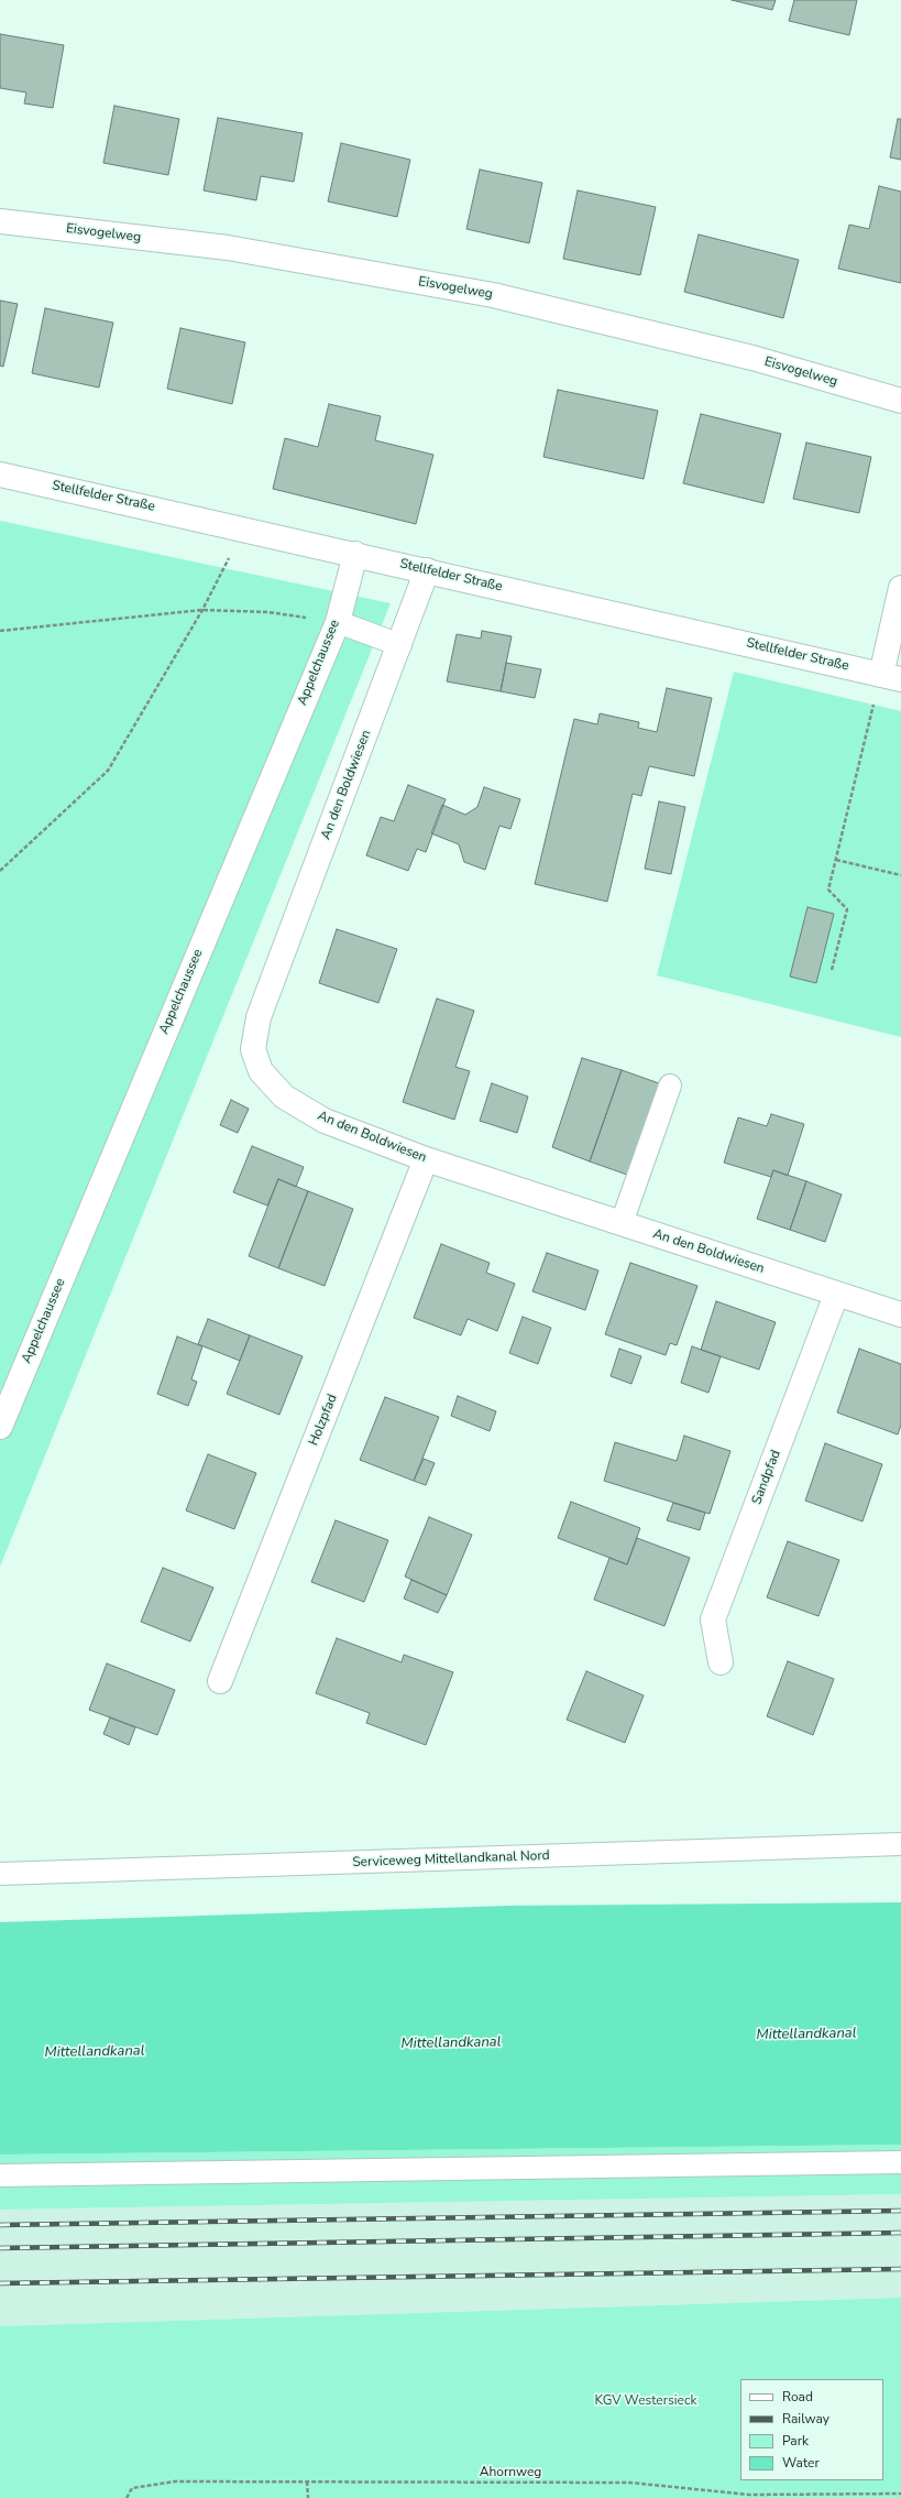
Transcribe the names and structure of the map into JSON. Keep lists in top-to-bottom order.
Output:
{
  "streets": {
    "street": [
      "Eisvogelweg",
      "Stellfelder Straße",
      "Appelchaussee",
      "An den Boldwiesen",
      "Holzpfad",
      "Sandpfad"
    ],
    "lane": ["Serviceweg Mittellandkanal Nord"],
    "path": ["Ahornweg"]
  },
  "crossings": [
    ["Stellfelder Straße", "Appelchaussee"],
    ["Stellfelder Straße", "An den Boldwiesen"],
    ["An den Boldwiesen", "Holzpfad"],
    ["An den Boldwiesen", "Sandpfad"]
  ],
  "water": ["Mittellandkanal"],
  "parks": ["KGV Westersieck"],
  "legend": [
    "Road",
    "Railway",
    "Park",
    "Water"
  ]
}
